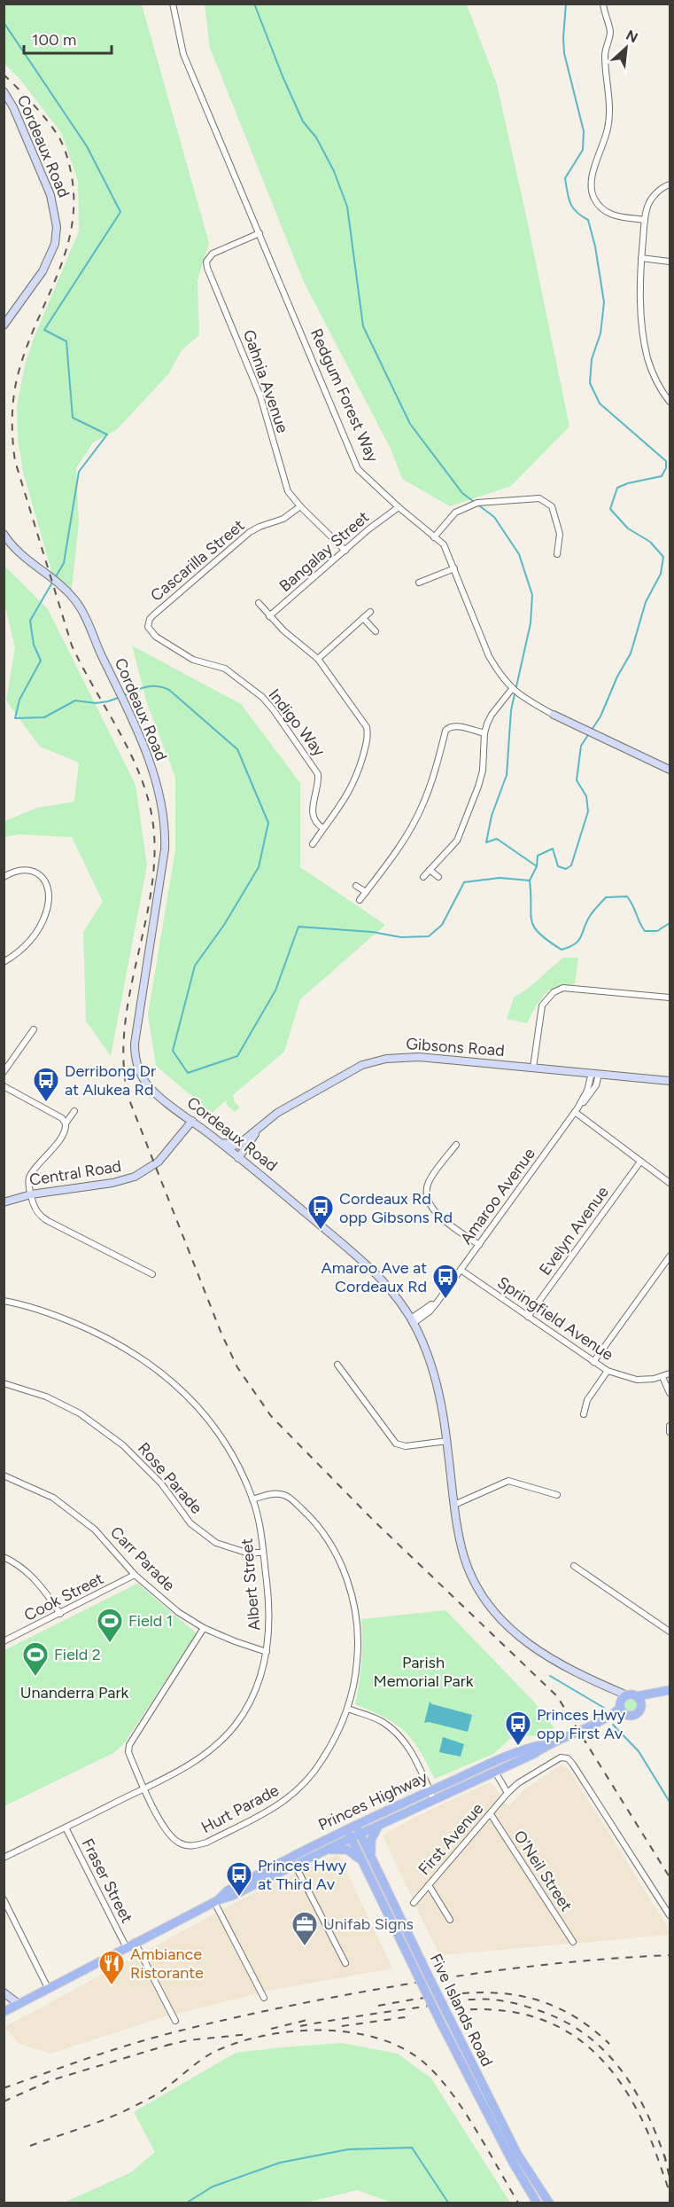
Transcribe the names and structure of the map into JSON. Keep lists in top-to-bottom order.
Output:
{
  "streets": {
    "main road": ["Princes Highway", "Five Islands Road"],
    "street": [
      "Cordeaux Road",
      "Gahnia Avenue",
      "Redgum Forest Way",
      "Bangalay Street",
      "Cascarilla Street",
      "Indigo Way",
      "Gibsons Road",
      "Central Road",
      "Amaroo Avenue",
      "Evelyn Avenue",
      "Springfield Avenue",
      "Rose Parade",
      "Carr Parade",
      "Albert Street",
      "Cook Street",
      "Hurt Parade",
      "First Avenue",
      "O'Neil Street",
      "Fraser Street"
    ]
  },
  "crossings": [
    ["Cordeaux Road", "Gibsons Road"],
    ["Cordeaux Road", "Central Road"],
    ["Cordeaux Road", "Amaroo Avenue"],
    ["Cordeaux Road", "Princes Highway"],
    ["Gahnia Avenue", "Redgum Forest Way"],
    ["Gahnia Avenue", "Bangalay Street"],
    ["Gahnia Avenue", "Cascarilla Street"],
    ["Redgum Forest Way", "Bangalay Street"],
    ["Cascarilla Street", "Indigo Way"],
    ["Gibsons Road", "Amaroo Avenue"],
    ["Amaroo Avenue", "Springfield Avenue"],
    ["Evelyn Avenue", "Springfield Avenue"],
    ["Rose Parade", "Albert Street"],
    ["Carr Parade", "Albert Street"],
    ["Carr Parade", "Cook Street"],
    ["Carr Parade", "Hurt Parade"],
    ["Albert Street", "Hurt Parade"],
    ["Albert Street", "Fraser Street"],
    ["Princes Highway", "Fraser Street"],
    ["Princes Highway", "Five Islands Road"],
    ["First Avenue", "O'Neil Street"]
  ],
  "parks": ["Parish Memorial Park", "Unanderra Park"],
  "places": {
    "bus stop": [
      "Derribong Dr at Alukea Rd",
      "Cordeaux Rd opp Gibsons Rd",
      "Amaroo Ave at Cordeaux Rd",
      "Princes Hwy opp First Av",
      "Princes Hwy at Third Av"
    ],
    "sports": ["Field 1", "Field 2"],
    "office": ["Unifab Signs"],
    "restaurant": ["Ambiance Ristorante"]
  },
  "scale_bar": "100 m",
  "north": "top right"
}
